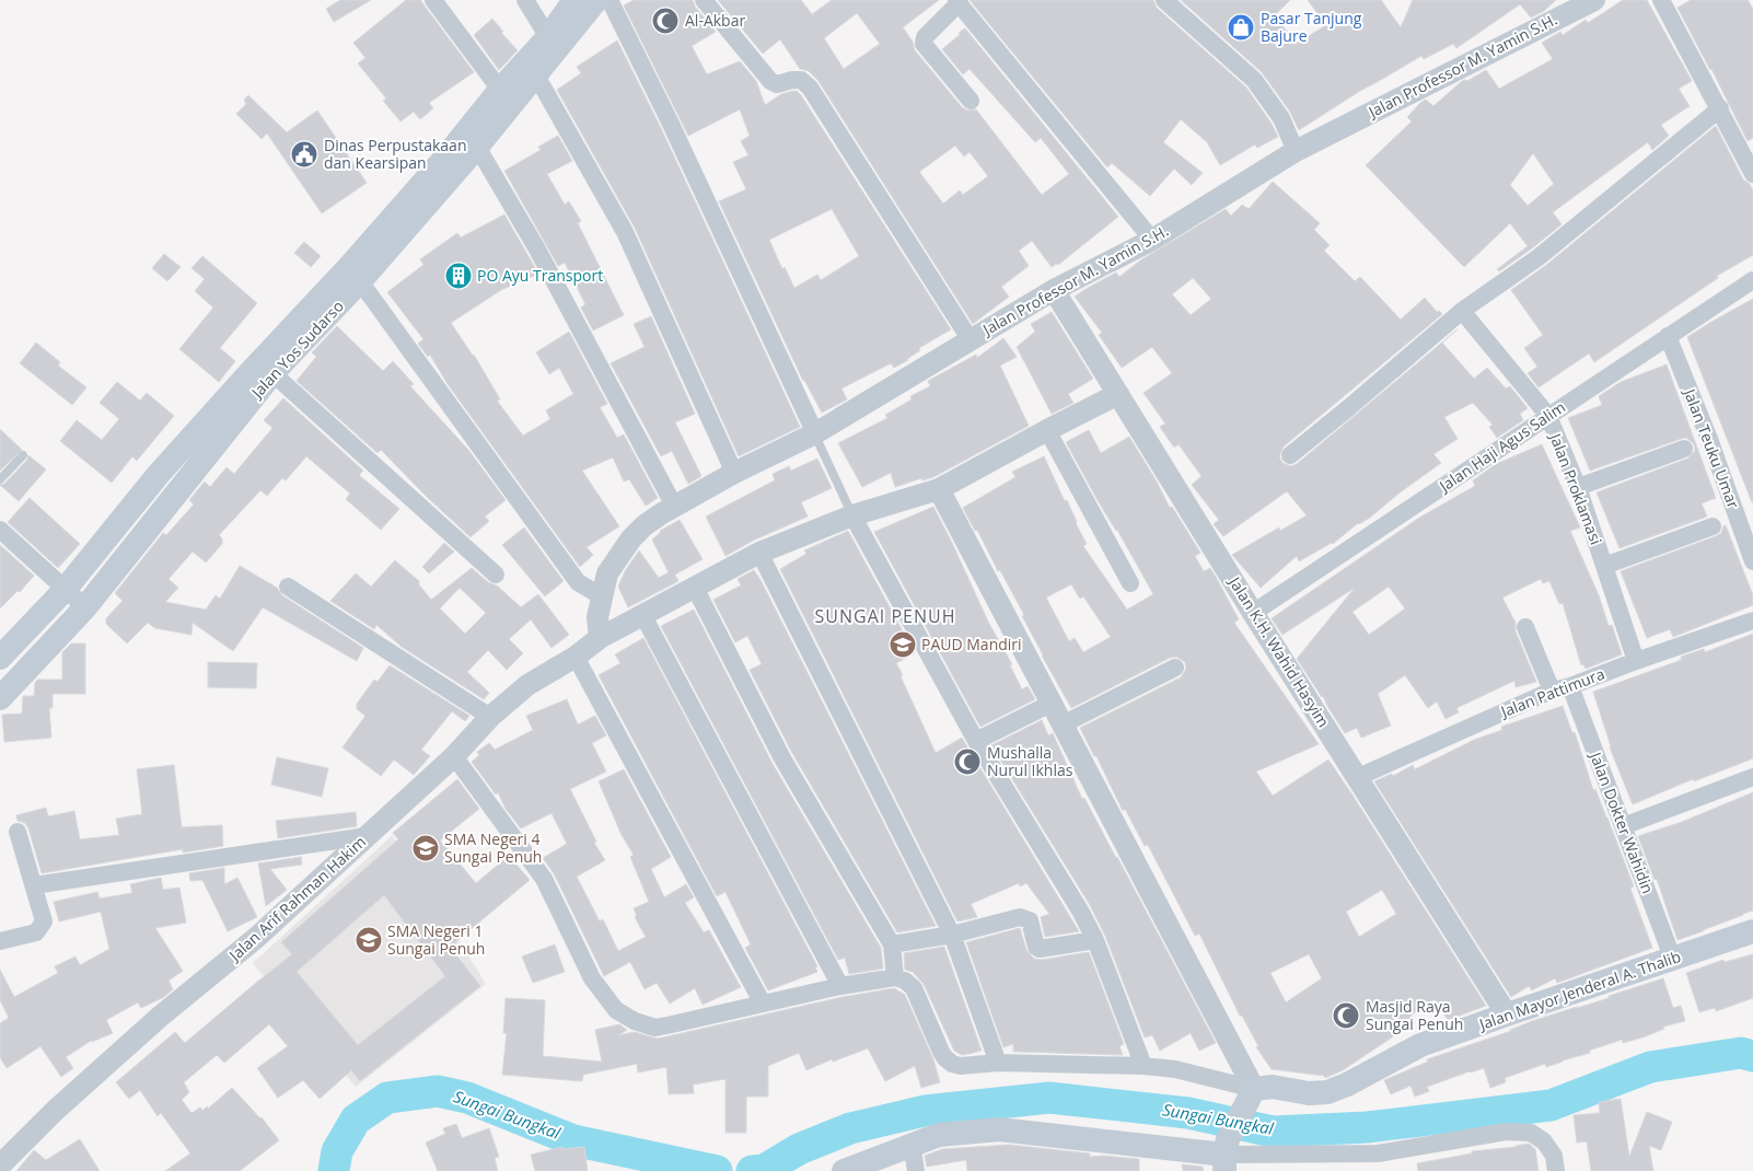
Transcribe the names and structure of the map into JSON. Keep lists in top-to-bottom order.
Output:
{
  "streets": {
    "main road": ["Jalan Yos Sudarso", "Jalan Mayor Jenderal A. Thalib"],
    "street": [
      "Jalan Professor M. Yamin S.H.",
      "Jalan Haji Agus Salim",
      "Jalan Teuku Umar",
      "Jalan Proklamasi",
      "Jalan K.H. Wahid Hasyim",
      "Jalan Pattimura",
      "Jalan Dokter Wahidin",
      "Jalan Arif Rahman Hakim"
    ]
  },
  "crossings": [
    ["Jalan Professor M. Yamin S.H.", "Jalan K.H. Wahid Hasyim"],
    ["Jalan Professor M. Yamin S.H.", "Jalan Arif Rahman Hakim"],
    ["Jalan Haji Agus Salim", "Jalan Teuku Umar"],
    ["Jalan Haji Agus Salim", "Jalan Proklamasi"],
    ["Jalan Haji Agus Salim", "Jalan K.H. Wahid Hasyim"],
    ["Jalan Proklamasi", "Jalan Pattimura"],
    ["Jalan K.H. Wahid Hasyim", "Jalan Pattimura"],
    ["Jalan K.H. Wahid Hasyim", "Jalan Arif Rahman Hakim"],
    ["Jalan K.H. Wahid Hasyim", "Jalan Mayor Jenderal A. Thalib"],
    ["Jalan Pattimura", "Jalan Dokter Wahidin"],
    ["Jalan Dokter Wahidin", "Jalan Mayor Jenderal A. Thalib"]
  ],
  "districts": ["SUNGAI PENUH"],
  "water": ["Sungai Bungkal"],
  "places": {
    "mosque": ["Al-Akbar", "Mushalla Nurul Ikhlas", "Masjid Raya Sungai Penuh"],
    "shop": ["Pasar Tanjung Bajure"],
    "public building": ["Dinas Perpustakaan dan Kearsipan"],
    "building": ["PO Ayu Transport"],
    "school or university": ["PAUD Mandiri", "SMA Negeri 4 Sungai Penuh", "SMA Negeri 1 Sungai Penuh"]
  }
}
